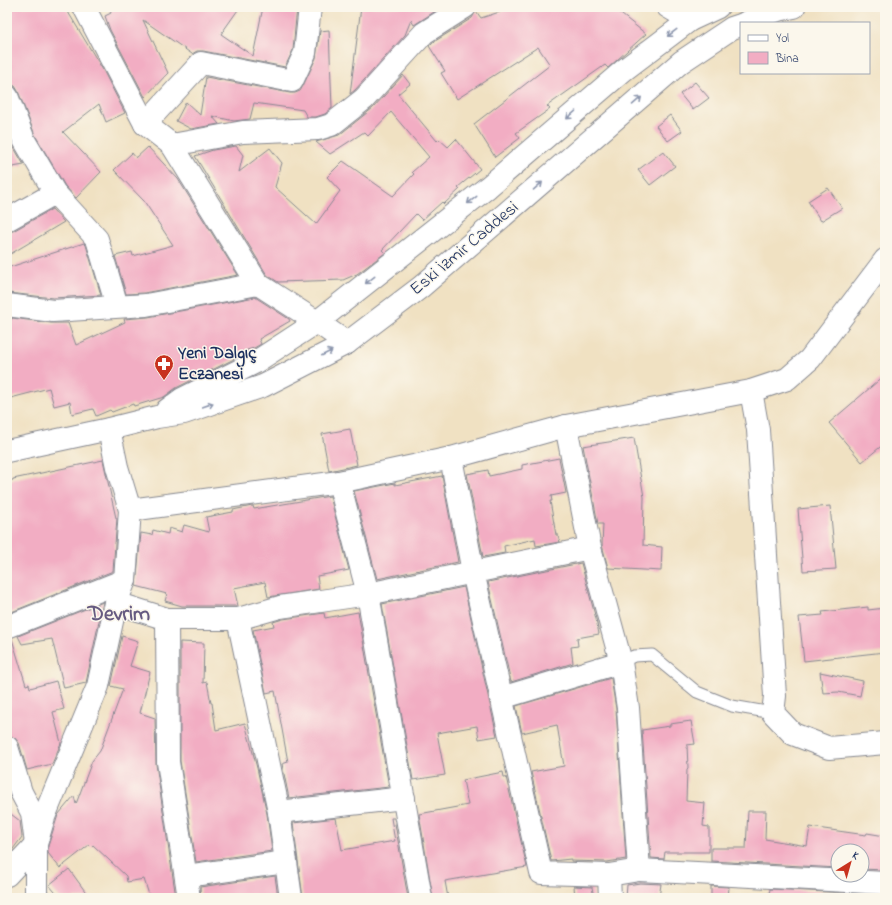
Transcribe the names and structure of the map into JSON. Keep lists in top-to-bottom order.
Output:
{
  "streets": {
    "street": ["Eski İzmir Caddesi"]
  },
  "districts": ["Devrim"],
  "places": {
    "pharmacy": ["Yeni Dalgıç Eczanesi"]
  },
  "legend": ["Yol", "Bina"],
  "north": "top right"
}
